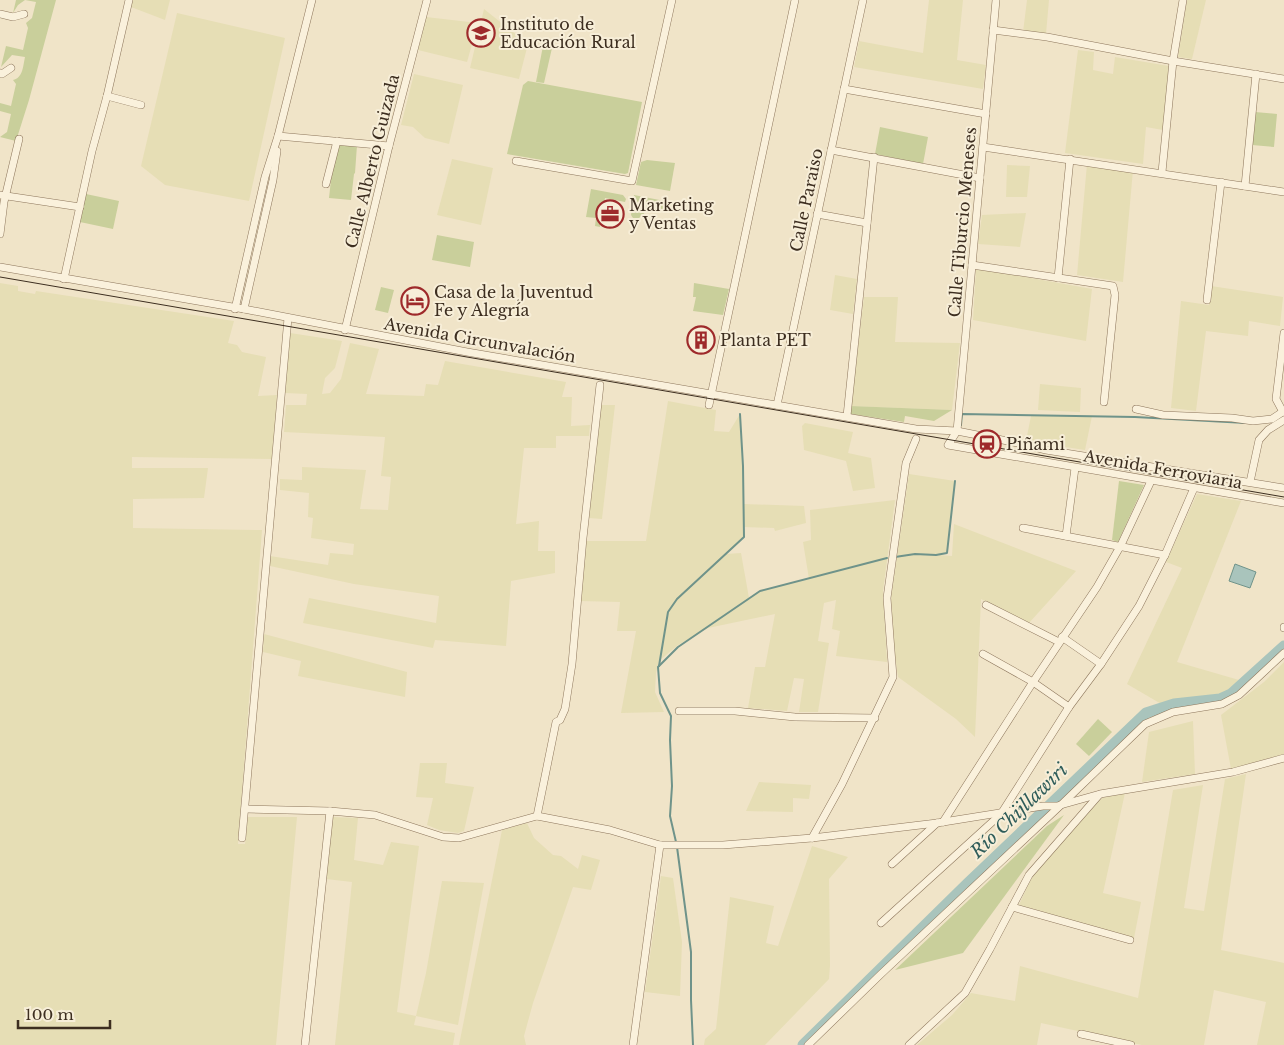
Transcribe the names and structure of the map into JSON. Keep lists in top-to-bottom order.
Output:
{
  "streets": {
    "street": [
      "Calle Alberto Guizada",
      "Calle Paraiso",
      "Calle Tiburcio Meneses",
      "Avenida Circunvalación",
      "Avenida Ferroviaria"
    ]
  },
  "crossings": [
    ["Calle Alberto Guizada", "Avenida Circunvalación"],
    ["Calle Paraiso", "Avenida Circunvalación"],
    ["Calle Tiburcio Meneses", "Avenida Circunvalación"],
    ["Calle Tiburcio Meneses", "Avenida Ferroviaria"],
    ["Avenida Circunvalación", "Avenida Ferroviaria"]
  ],
  "water": ["Río Chijllawiri"],
  "places": {
    "school or university": ["Instituto de Educación Rural"],
    "office": ["Marketing y Ventas"],
    "hotel": ["Casa de la Juventud Fe y Alegría"],
    "building": ["Planta PET"],
    "station": ["Piñami"]
  },
  "scale_bar": "100 m"
}
